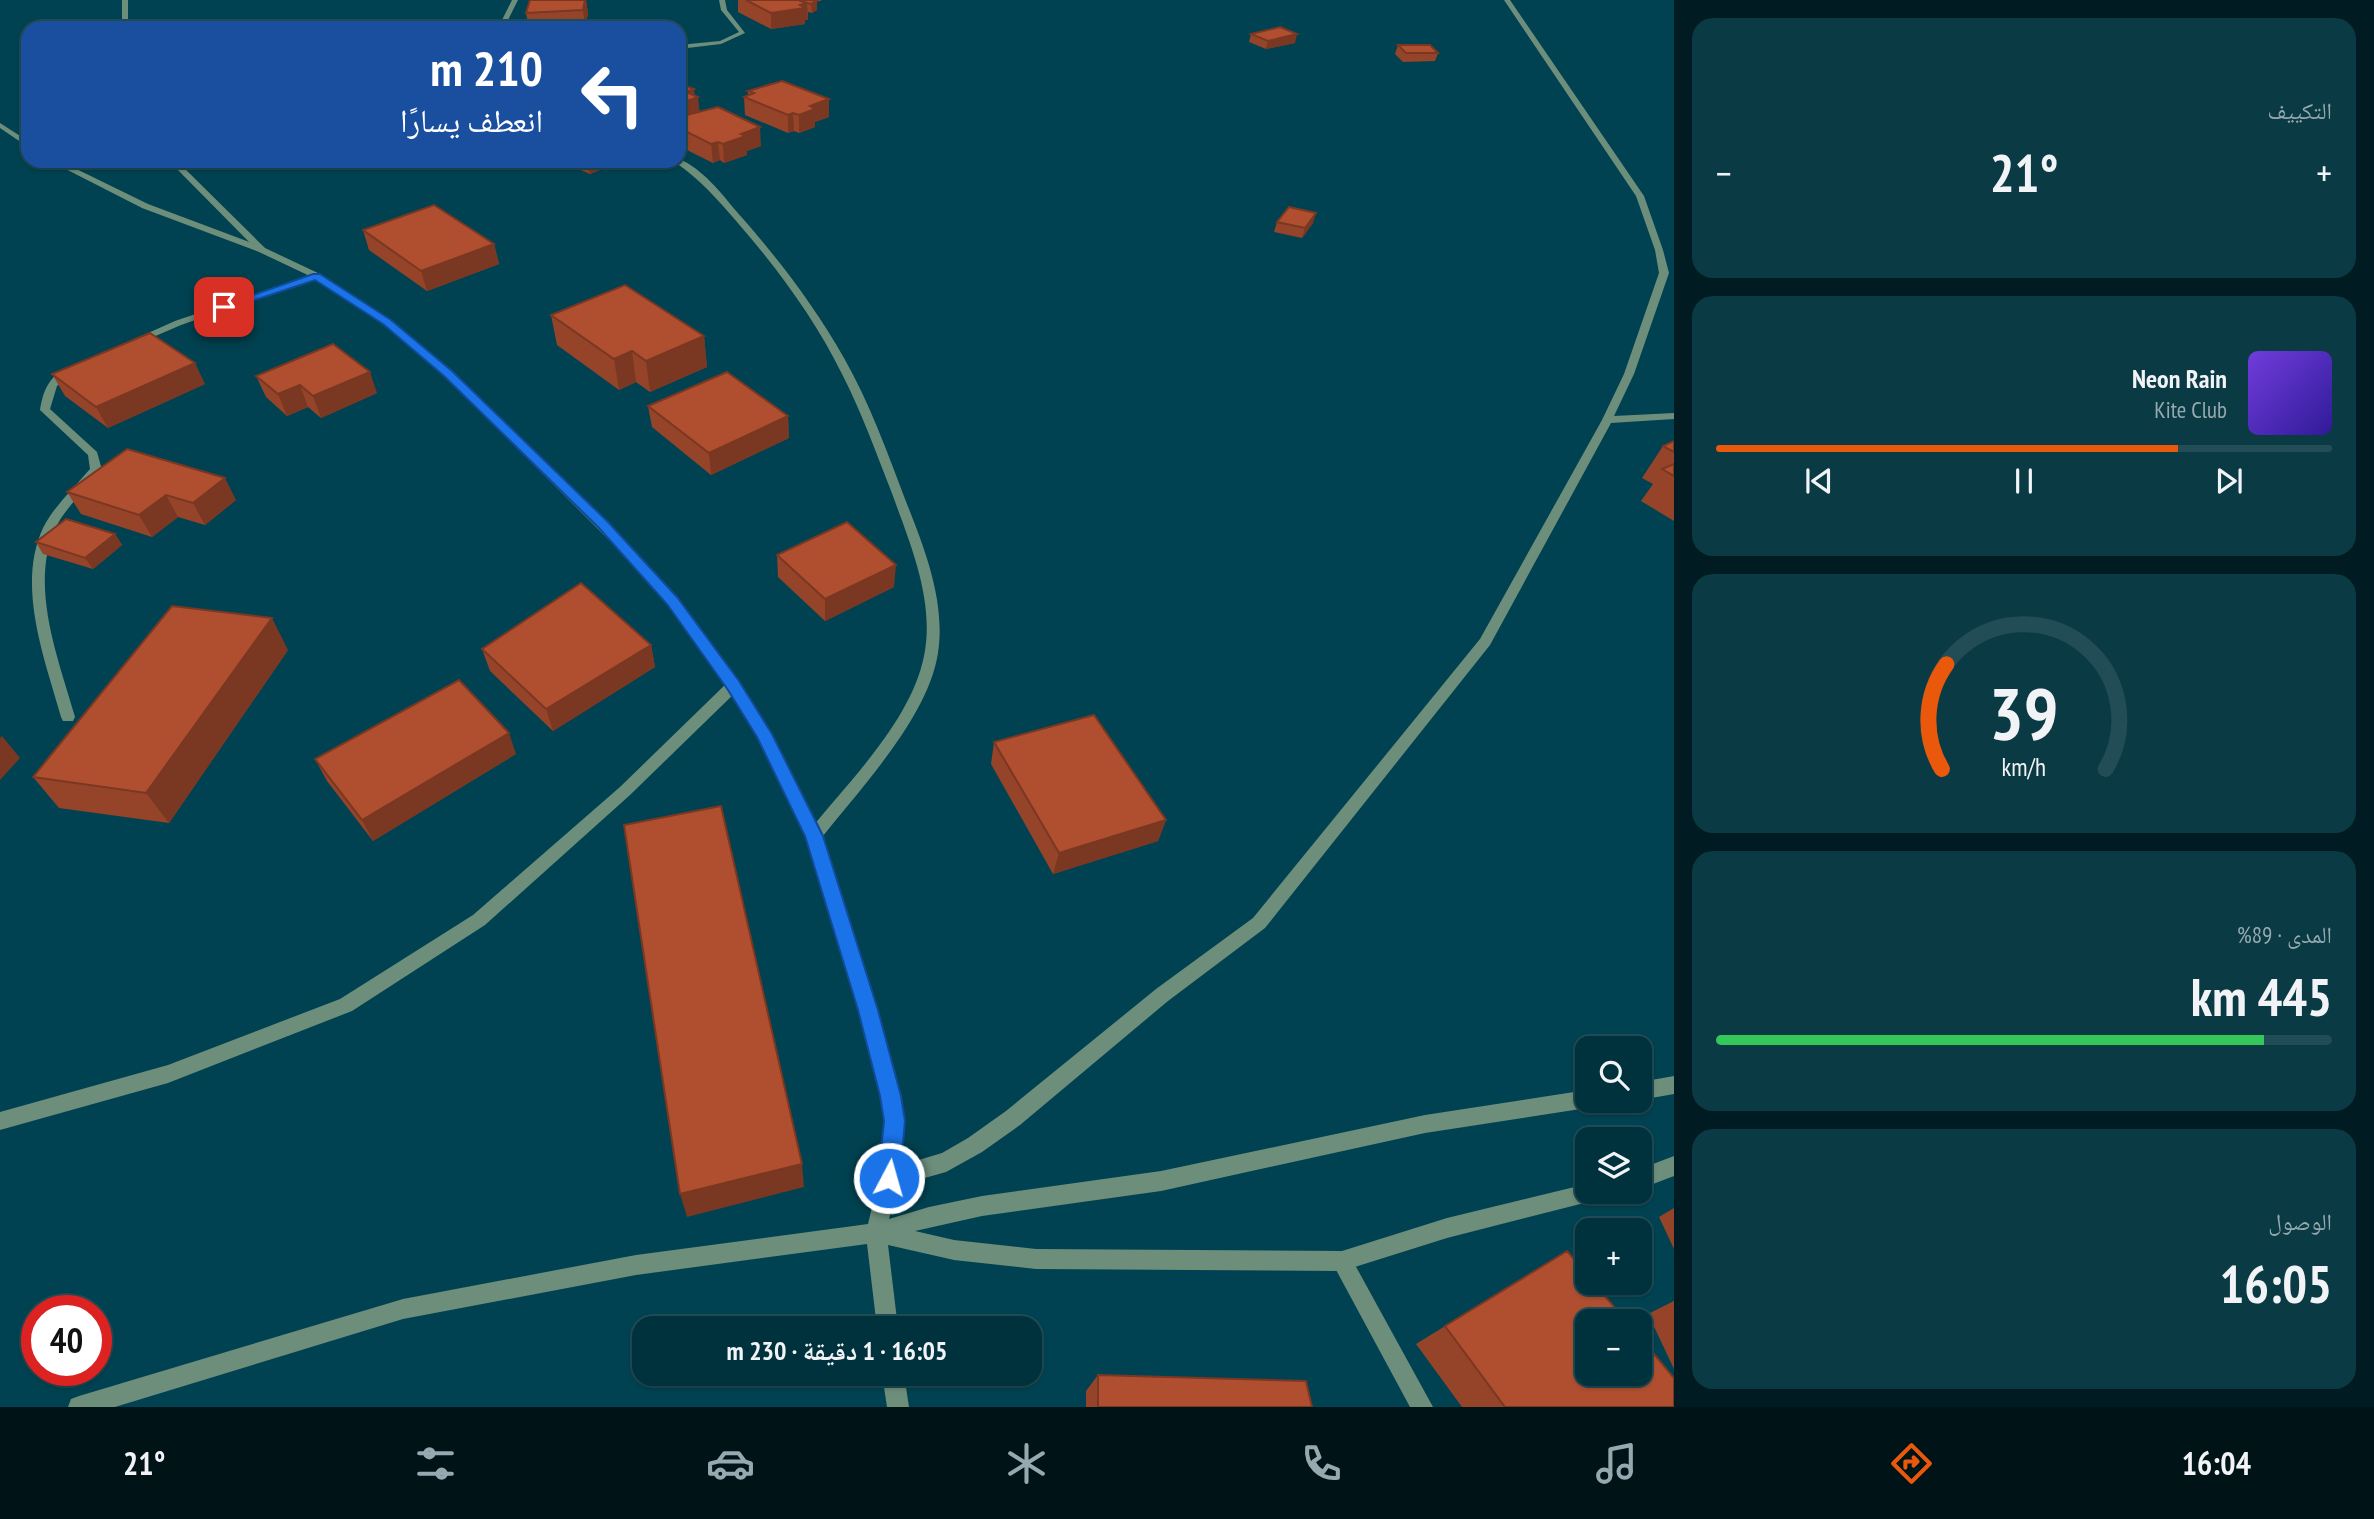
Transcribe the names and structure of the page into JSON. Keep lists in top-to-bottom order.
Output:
{
  "page": {
    "tile": [
      "التكييف",
      ["المدى · 89%", "445 km"],
      ["الوصول", "16:05"]
    ],
    "turn": ["210 m", "انعطف يسارًا"],
    "heat": ["−", "21°", "+"],
    "song": ["Neon Rain", "Kite Club"],
    "map_buttons": ["+", "−"],
    "limit": "40",
    "trip": "16:05 · 1 دقيقة · 230 m",
    "tabs": ["16:04", "21°"],
    "gauge": ["39", "km/h"]
  }
}
